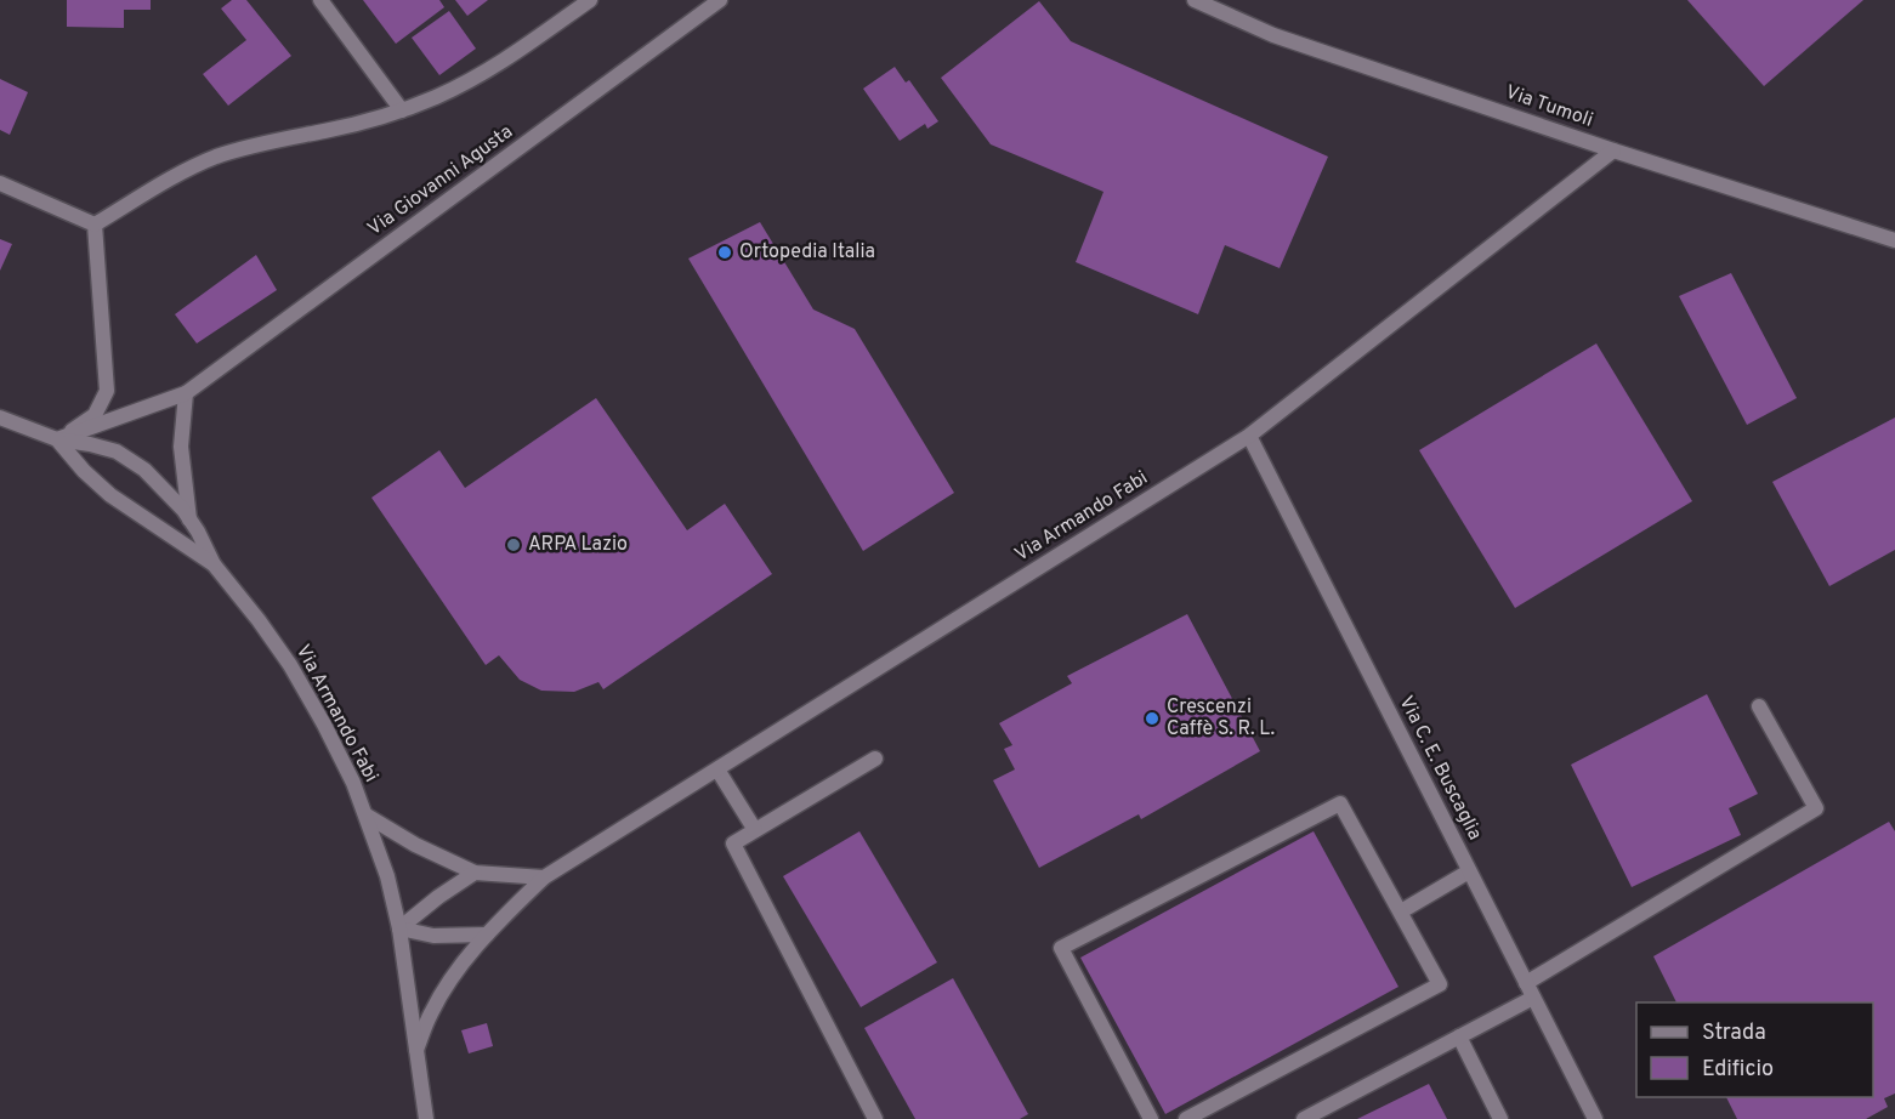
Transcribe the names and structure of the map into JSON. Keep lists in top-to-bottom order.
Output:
{
  "streets": {
    "street": [
      "Via Tumoli",
      "Via Giovanni Agusta",
      "Via Armando Fabi",
      "Via C. E. Buscaglia"
    ]
  },
  "crossings": [
    ["Via Tumoli", "Via Armando Fabi"],
    ["Via Armando Fabi", "Via C. E. Buscaglia"]
  ],
  "places": ["Ortopedia Italia", "ARPA Lazio", "Crescenzi Caffè S. R. L."],
  "legend": ["Strada", "Edificio"]
}
